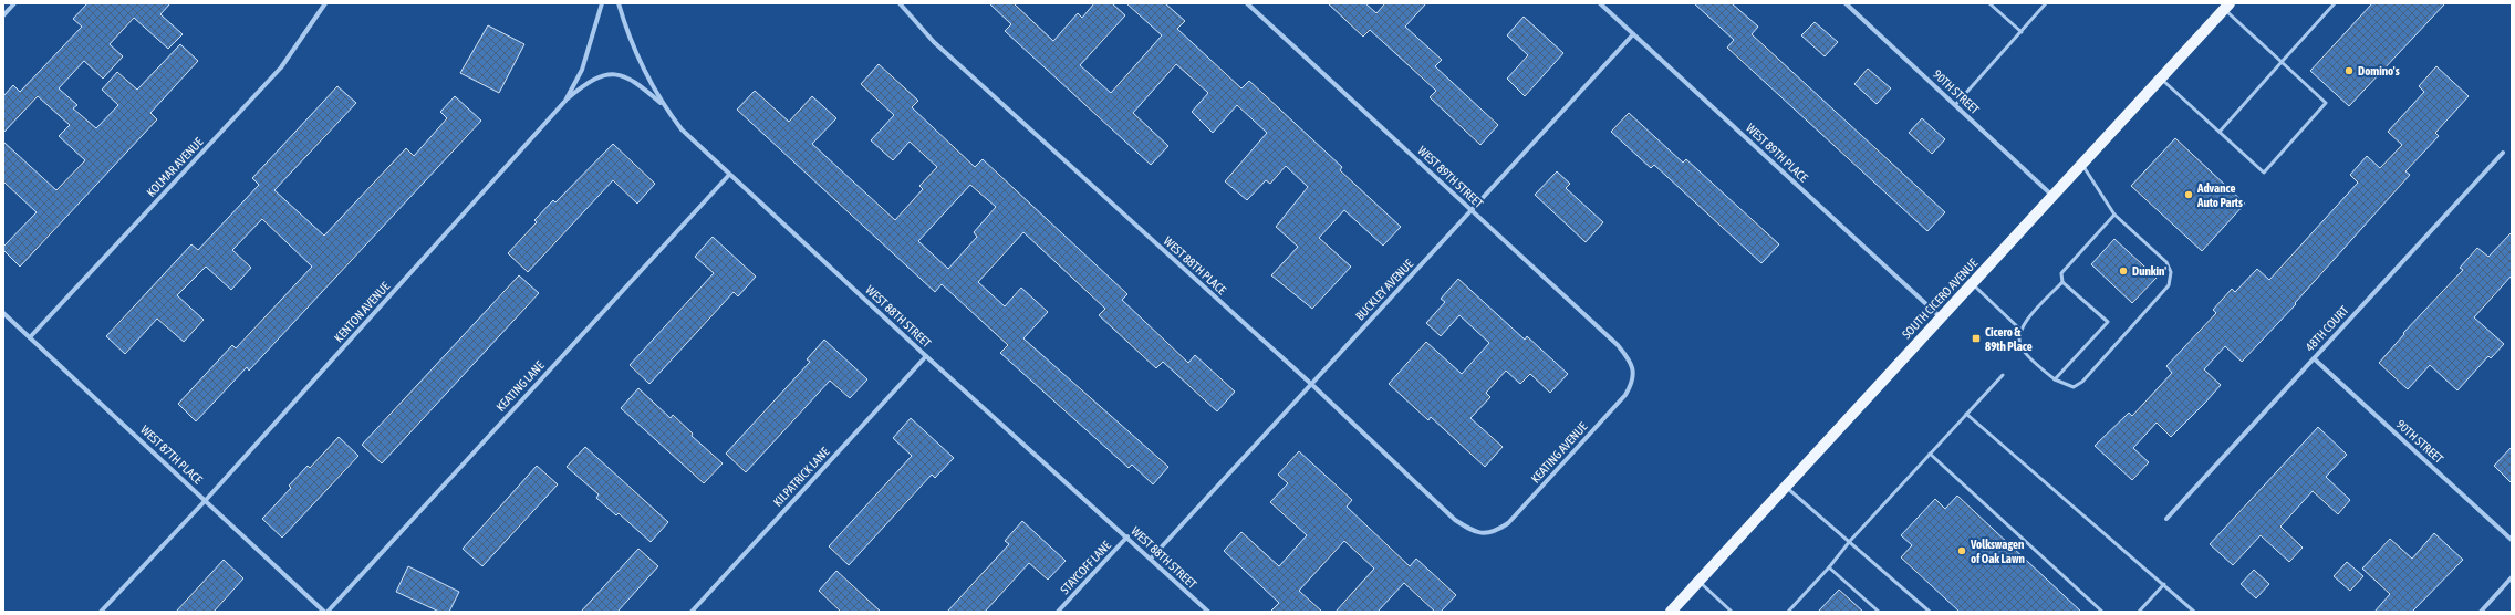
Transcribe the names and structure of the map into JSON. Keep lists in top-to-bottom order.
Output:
{
  "streets": {
    "main road": ["SOUTH CICERO AVENUE"],
    "street": [
      "90TH STREET",
      "WEST 89TH PLACE",
      "KOLMAR AVENUE",
      "WEST 89TH STREET",
      "WEST 88TH PLACE",
      "BUCKLEY AVENUE",
      "KENTON AVENUE",
      "WEST 88TH STREET",
      "48TH COURT",
      "KEATING LANE",
      "KEATING AVENUE",
      "WEST 87TH PLACE",
      "KILPATRICK LANE",
      "STAYCOFF LANE"
    ]
  },
  "crossings": [
    ["90TH STREET", "SOUTH CICERO AVENUE"],
    ["90TH STREET", "48TH COURT"],
    ["WEST 89TH PLACE", "BUCKLEY AVENUE"],
    ["WEST 89TH PLACE", "SOUTH CICERO AVENUE"],
    ["KOLMAR AVENUE", "WEST 87TH PLACE"],
    ["WEST 89TH STREET", "BUCKLEY AVENUE"],
    ["WEST 89TH STREET", "KEATING AVENUE"],
    ["WEST 88TH PLACE", "BUCKLEY AVENUE"],
    ["WEST 88TH PLACE", "KEATING AVENUE"],
    ["BUCKLEY AVENUE", "WEST 88TH STREET"],
    ["KENTON AVENUE", "WEST 87TH PLACE"],
    ["WEST 88TH STREET", "KEATING LANE"],
    ["WEST 88TH STREET", "KILPATRICK LANE"],
    ["WEST 88TH STREET", "STAYCOFF LANE"],
    ["KEATING LANE", "WEST 87TH PLACE"]
  ],
  "places": {
    "other": [
      "Domino's",
      "Advance Auto Parts",
      "Dunkin'",
      "Volkswagen of Oak Lawn"
    ],
    "transit": ["Cicero & 89th Place"]
  }
}
